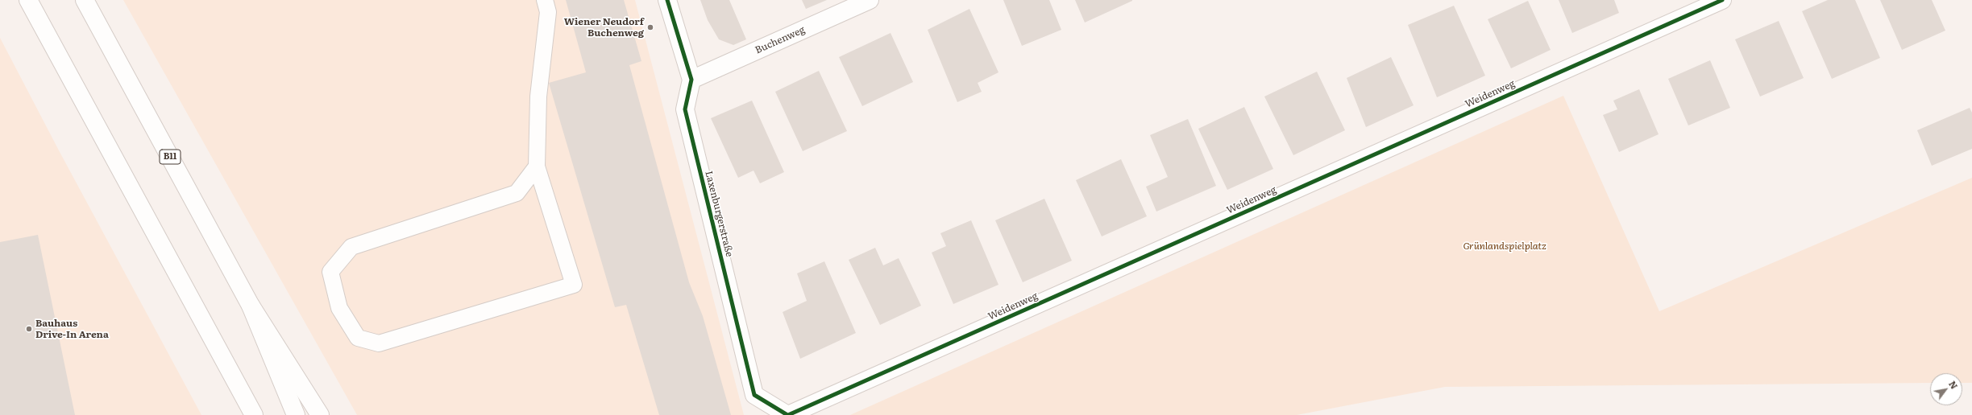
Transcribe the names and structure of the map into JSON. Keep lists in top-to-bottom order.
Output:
{
  "streets": {
    "main road": [
      "Buchenweg",
      "Weidenweg",
      "B11",
      "Laxenburgerstraße"
    ]
  },
  "crossings": [
    ["Buchenweg", "Laxenburgerstraße"],
    ["Weidenweg", "Laxenburgerstraße"]
  ],
  "parks": ["Grünlandspielplatz"],
  "places": ["Wiener Neudorf Buchenweg", "Bauhaus Drive-In Arena"],
  "north": "top right"
}
